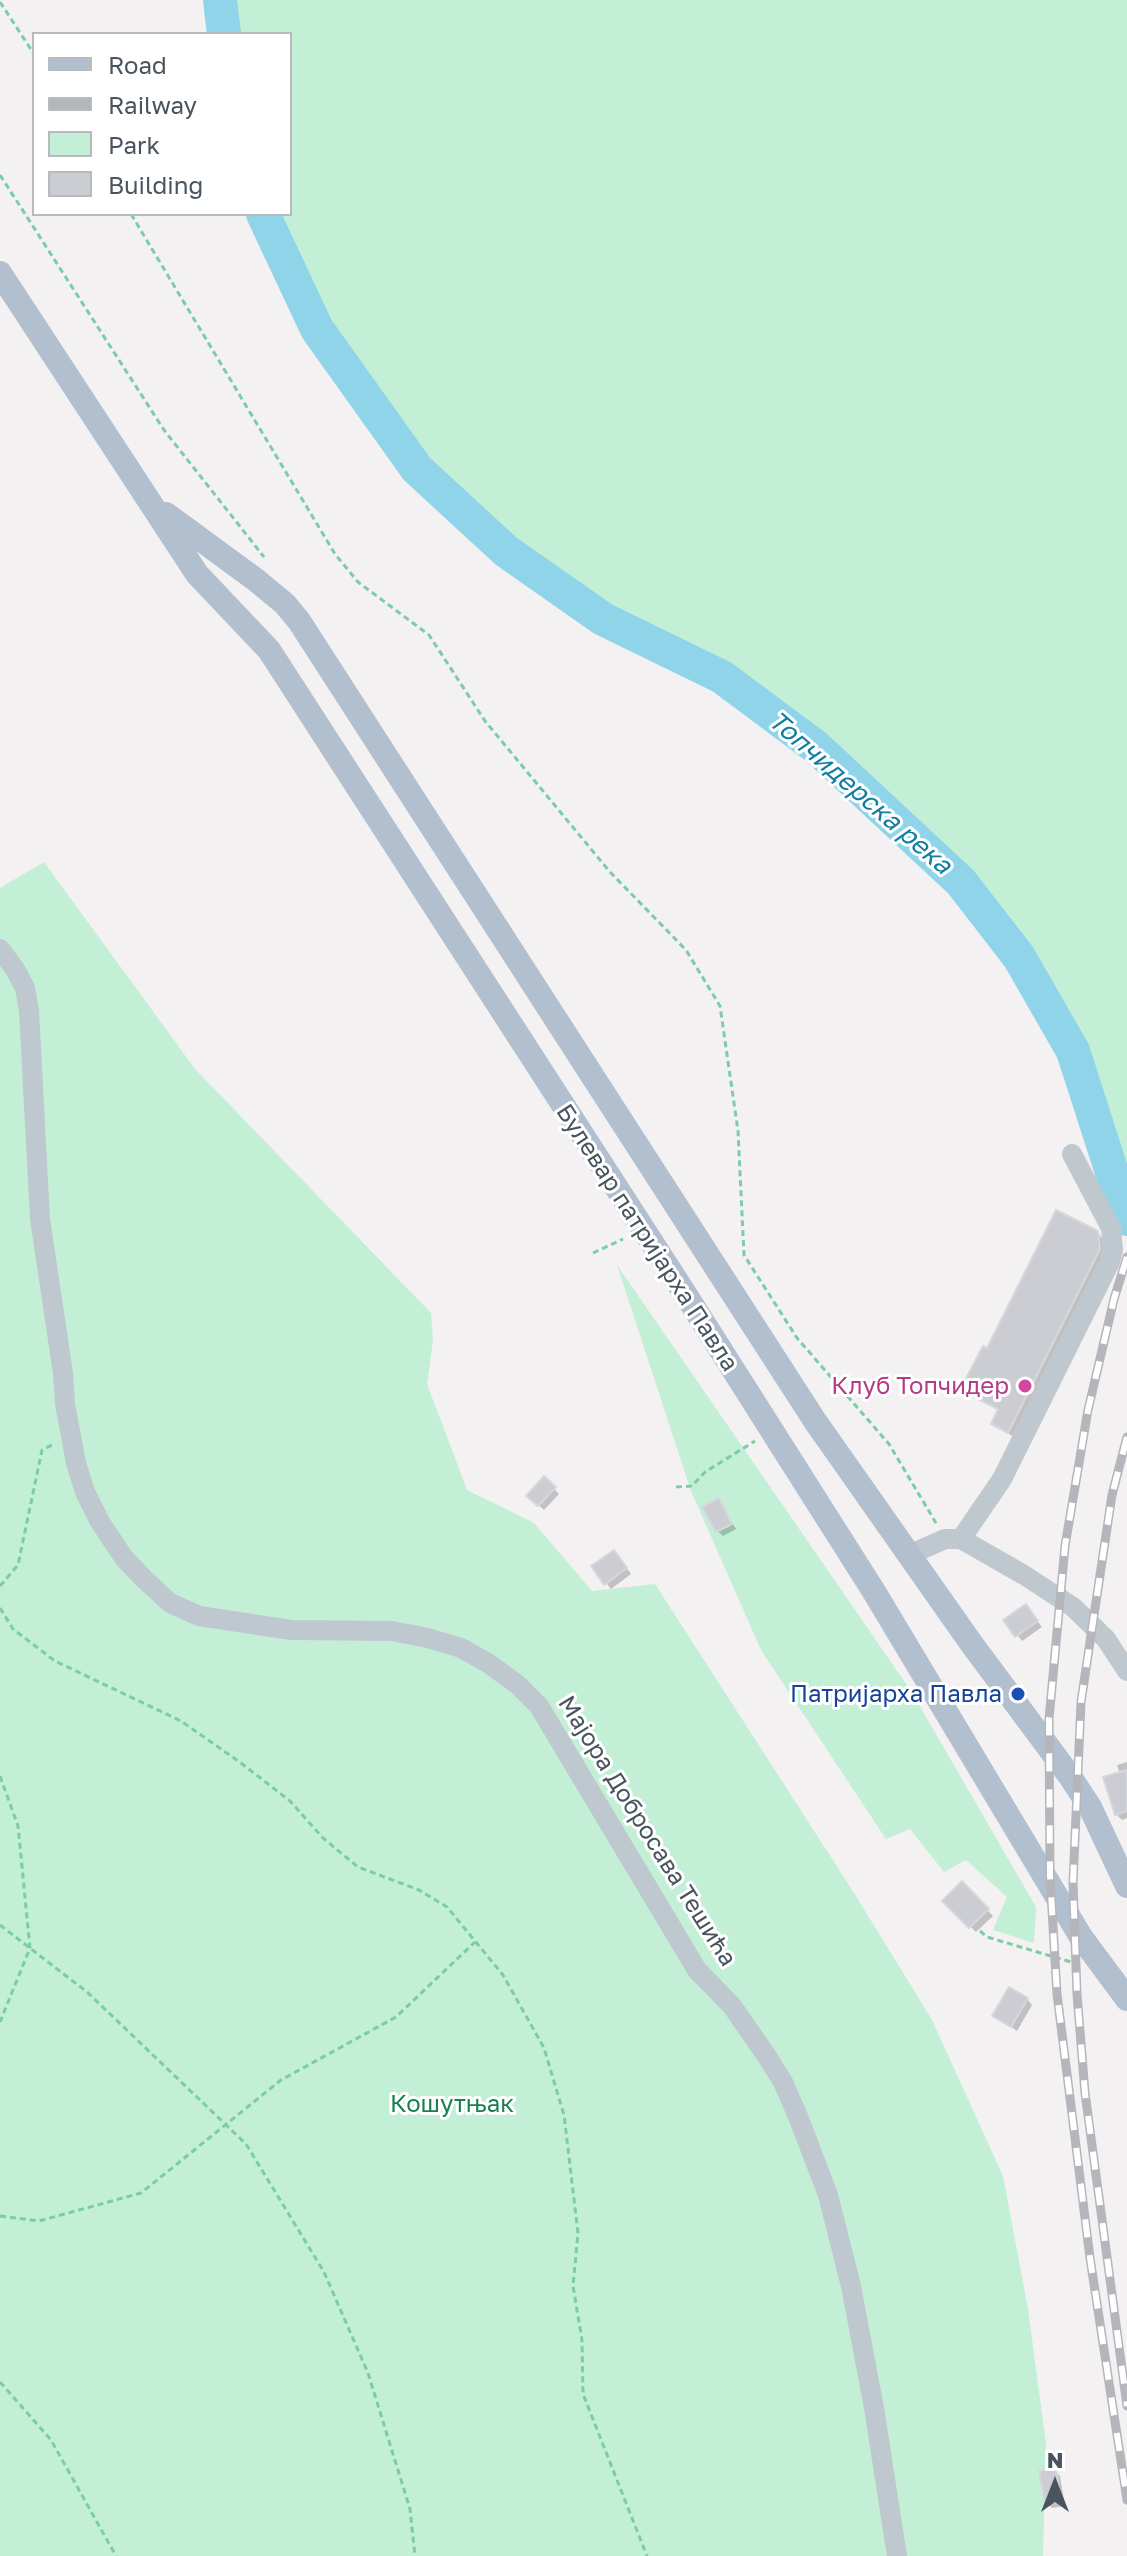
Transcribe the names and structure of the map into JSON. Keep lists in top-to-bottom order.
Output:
{
  "streets": {
    "main road": ["Булевар патријарха Павла"],
    "street": ["Мајора Добросава Тешића"]
  },
  "water": ["Топчидерска река"],
  "parks": ["Кошутњак"],
  "places": ["Клуб Топчидер", "Патријарха Павла"],
  "legend": [
    "Road",
    "Railway",
    "Park",
    "Building"
  ],
  "north": "top"
}
